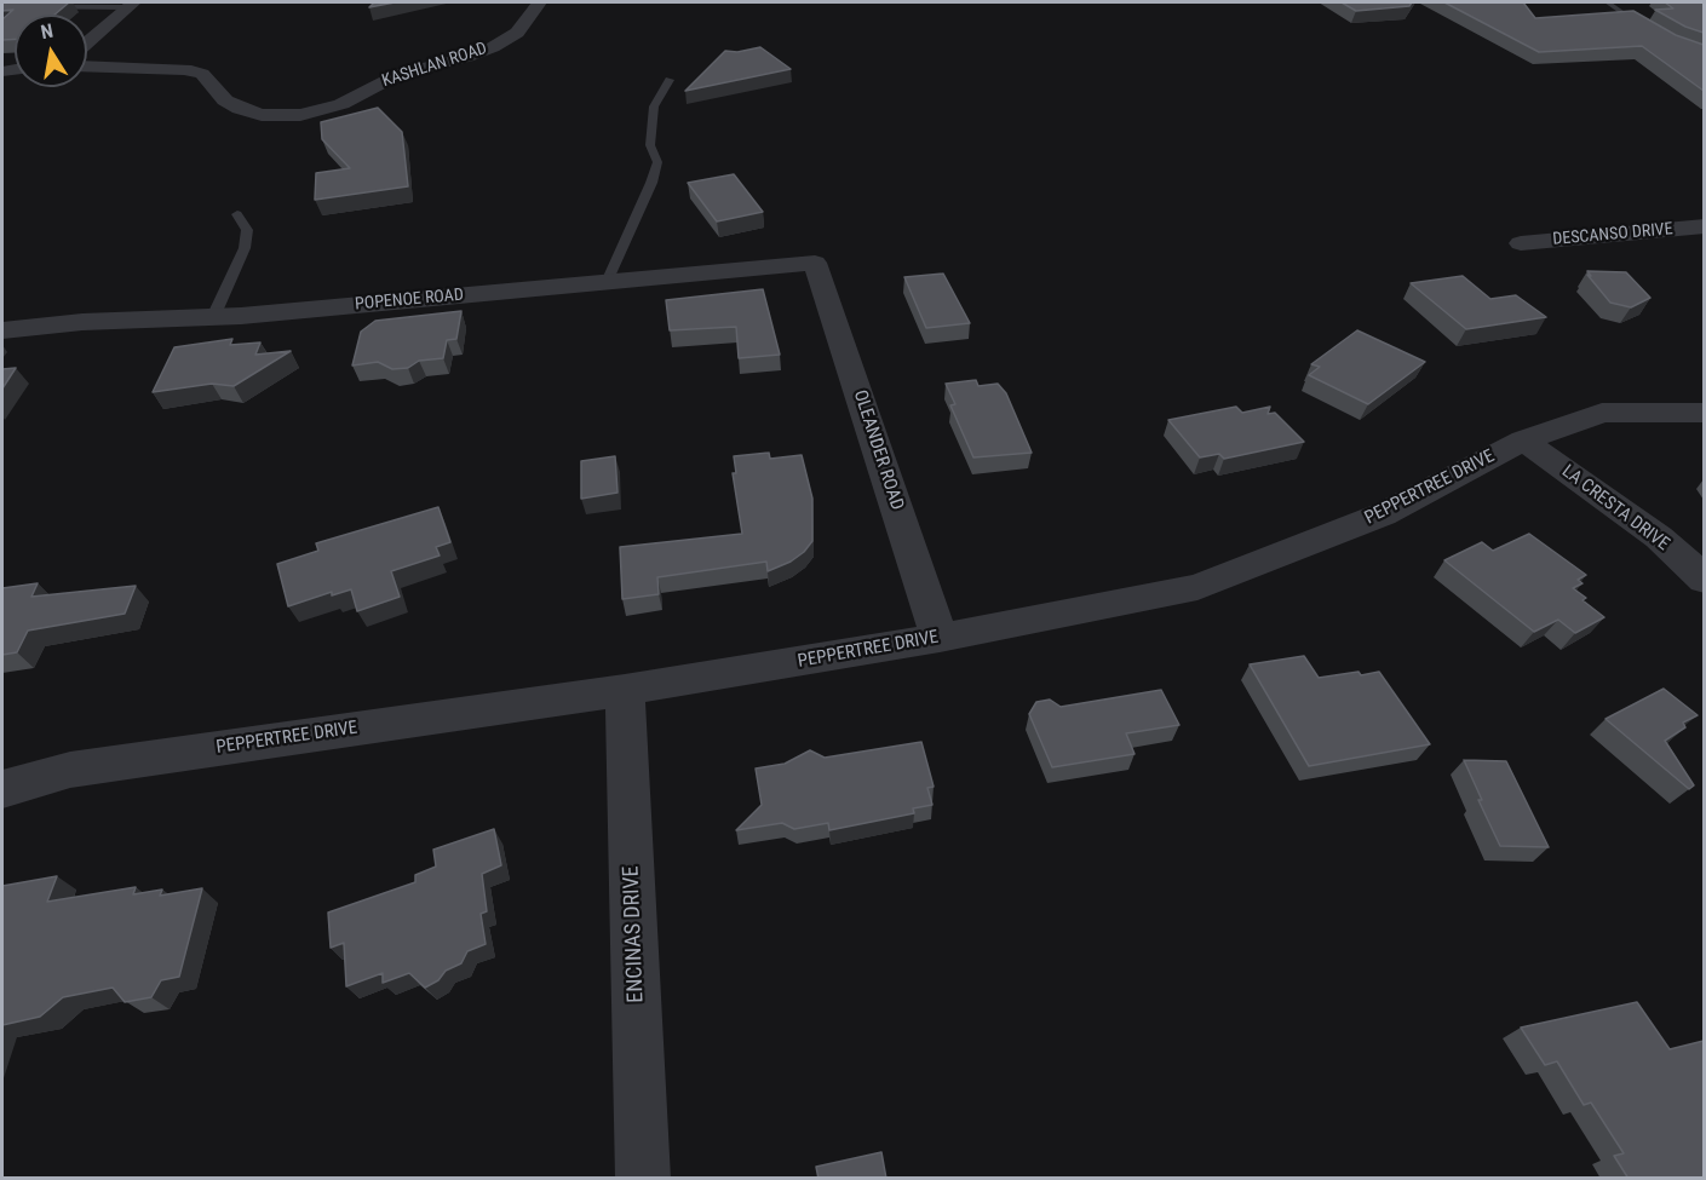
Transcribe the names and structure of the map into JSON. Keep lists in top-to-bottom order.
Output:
{
  "streets": {
    "street": [
      "KASHLAN ROAD",
      "DESCANSO DRIVE",
      "POPENOE ROAD",
      "OLEANDER ROAD",
      "PEPPERTREE DRIVE",
      "LA CRESTA DRIVE",
      "ENCINAS DRIVE"
    ]
  },
  "crossings": [
    ["POPENOE ROAD", "OLEANDER ROAD"],
    ["OLEANDER ROAD", "PEPPERTREE DRIVE"],
    ["PEPPERTREE DRIVE", "LA CRESTA DRIVE"],
    ["PEPPERTREE DRIVE", "ENCINAS DRIVE"]
  ],
  "north": "top"
}
